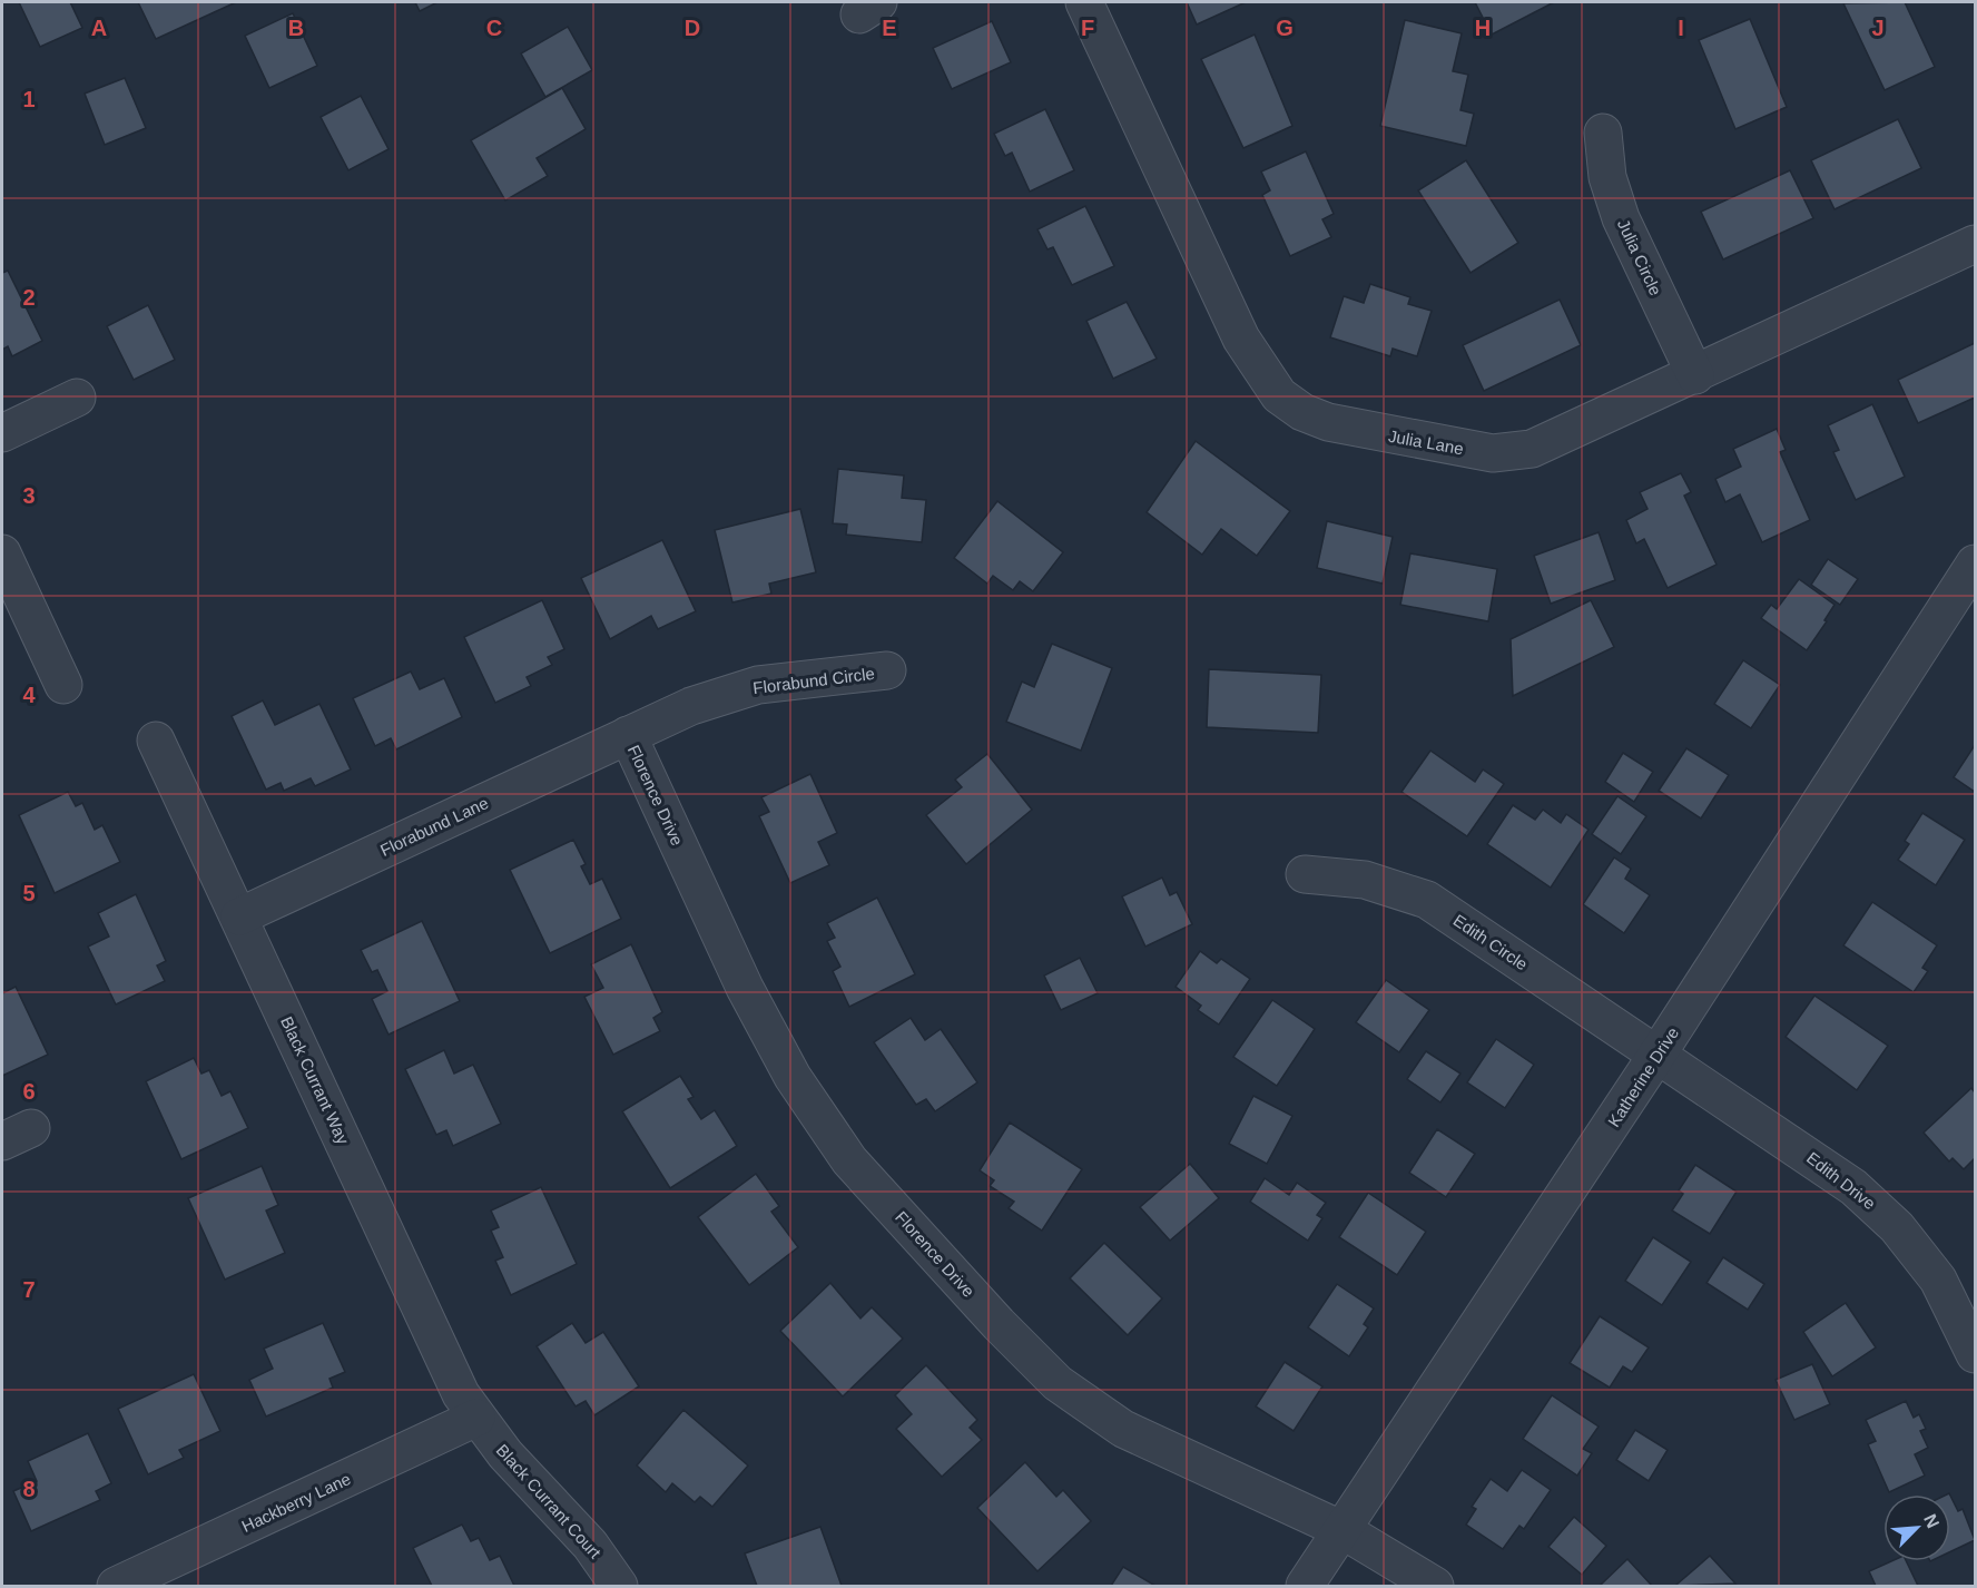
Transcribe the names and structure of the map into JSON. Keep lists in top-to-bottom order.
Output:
{
  "streets": {
    "street": [
      "Julia Circle",
      "Julia Lane",
      "Florabund Circle",
      "Florence Drive",
      "Florabund Lane",
      "Edith Circle",
      "Katherine Drive",
      "Black Currant Way",
      "Edith Drive",
      "Black Currant Court",
      "Hackberry Lane"
    ]
  },
  "crossings": [
    ["Julia Circle", "Julia Lane"],
    ["Florabund Circle", "Florence Drive"],
    ["Florabund Circle", "Florabund Lane"],
    ["Florence Drive", "Florabund Lane"],
    ["Florence Drive", "Katherine Drive"],
    ["Florabund Lane", "Black Currant Way"],
    ["Edith Circle", "Katherine Drive"],
    ["Edith Circle", "Edith Drive"],
    ["Katherine Drive", "Edith Drive"],
    ["Black Currant Way", "Black Currant Court"],
    ["Black Currant Way", "Hackberry Lane"],
    ["Black Currant Court", "Hackberry Lane"]
  ],
  "north": "top right",
  "grid": {
    "columns": [
      "A",
      "B",
      "C",
      "D",
      "E",
      "F",
      "G",
      "H",
      "I",
      "J"
    ],
    "rows": [
      "1",
      "2",
      "3",
      "4",
      "5",
      "6",
      "7",
      "8"
    ]
  }
}
